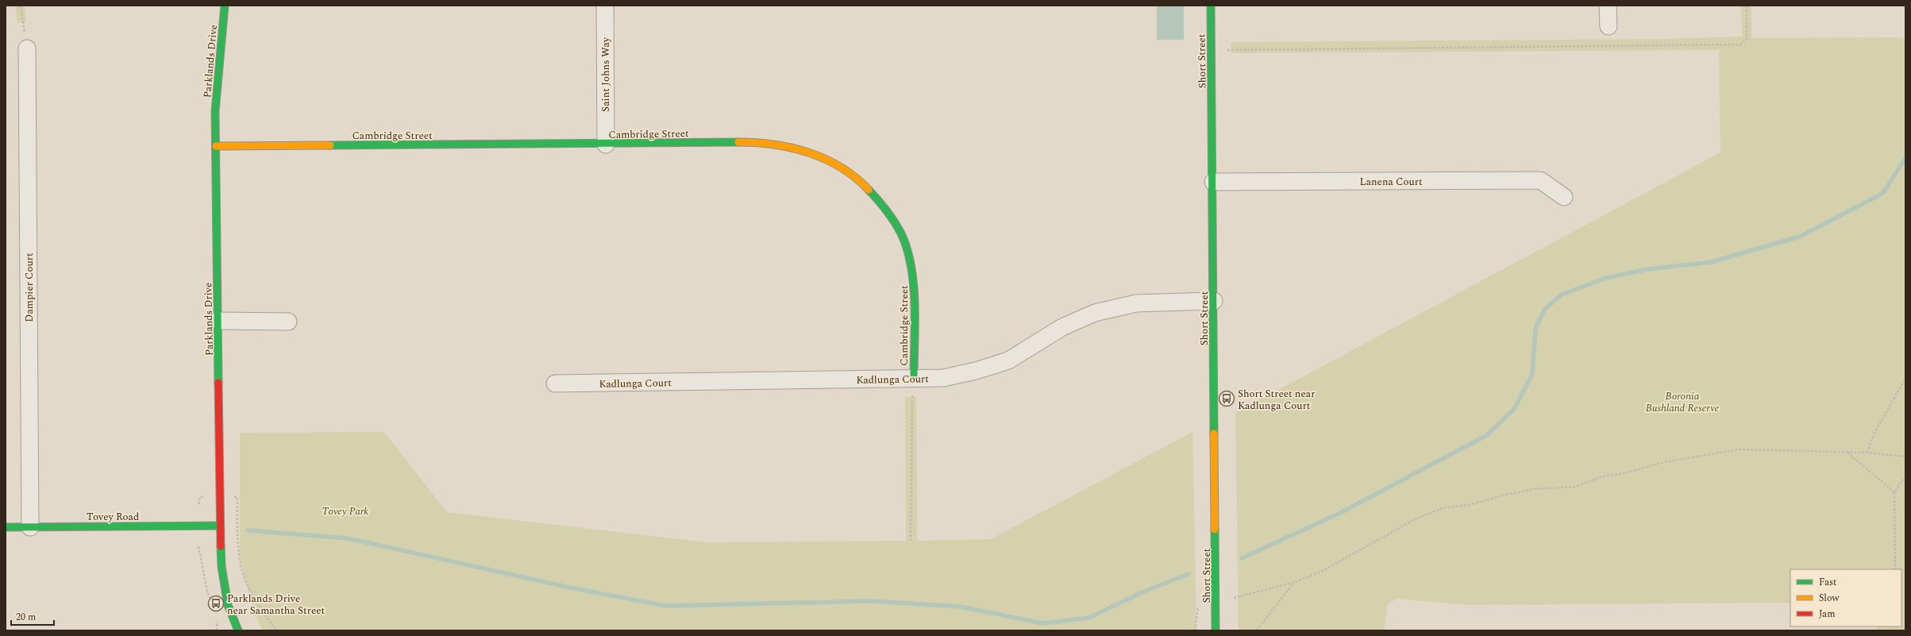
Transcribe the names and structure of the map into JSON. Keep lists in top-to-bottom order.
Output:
{
  "streets": {
    "street": [
      "Parklands Drive",
      "Short Street",
      "Saint Johns Way",
      "Cambridge Street",
      "Lanena Court",
      "Dampier Court",
      "Kadlunga Court",
      "Tovey Road"
    ]
  },
  "crossings": [
    ["Parklands Drive", "Cambridge Street"],
    ["Parklands Drive", "Tovey Road"],
    ["Short Street", "Lanena Court"],
    ["Short Street", "Kadlunga Court"],
    ["Saint Johns Way", "Cambridge Street"],
    ["Cambridge Street", "Kadlunga Court"],
    ["Dampier Court", "Tovey Road"]
  ],
  "parks": ["Boronia Bushland Reserve", "Tovey Park"],
  "places": {
    "bus stop": ["Short Street near Kadlunga Court", "Parklands Drive near Samantha Street"]
  },
  "legend": ["Fast", "Slow", "Jam"],
  "scale_bar": "20 m"
}
